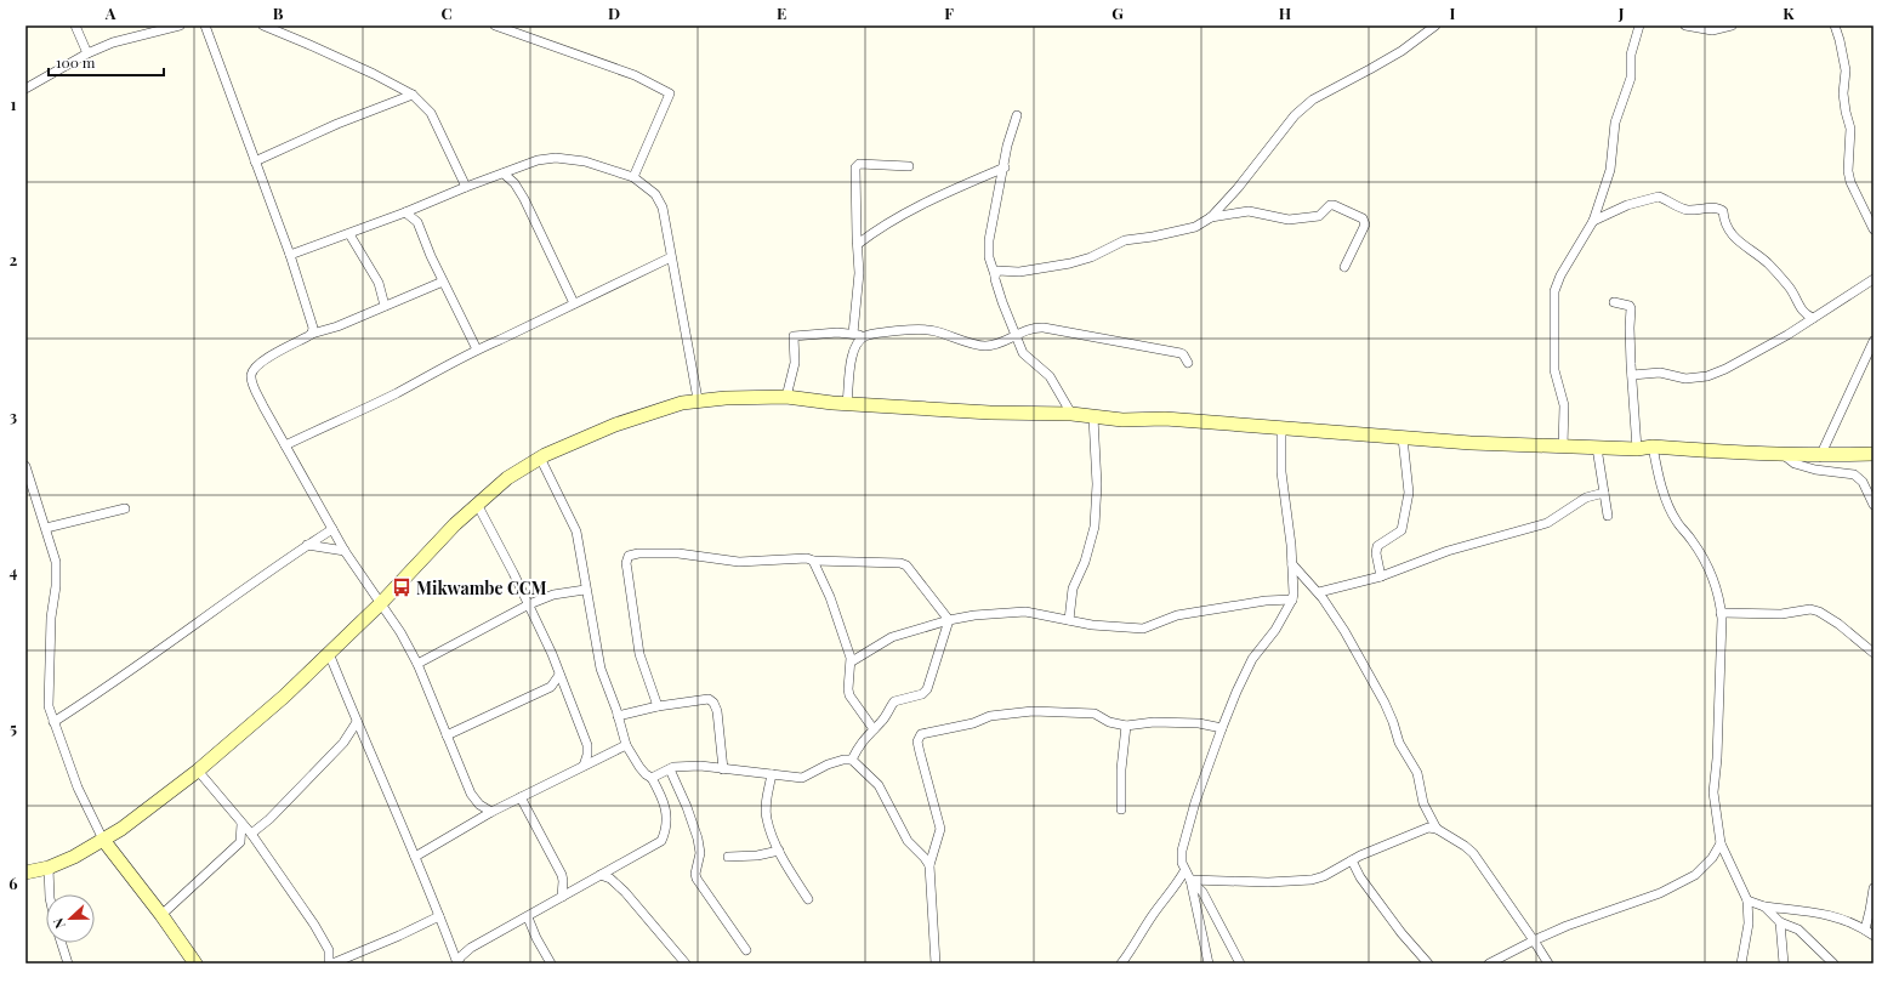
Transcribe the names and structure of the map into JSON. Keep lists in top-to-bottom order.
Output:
{
  "places": {
    "bus stop": ["Mikwambe CCM"]
  },
  "scale_bar": "100 m",
  "north": "left",
  "grid": {
    "columns": [
      "A",
      "B",
      "C",
      "D",
      "E",
      "F",
      "G",
      "H",
      "I",
      "J",
      "K"
    ],
    "rows": [
      "1",
      "2",
      "3",
      "4",
      "5",
      "6"
    ]
  }
}
